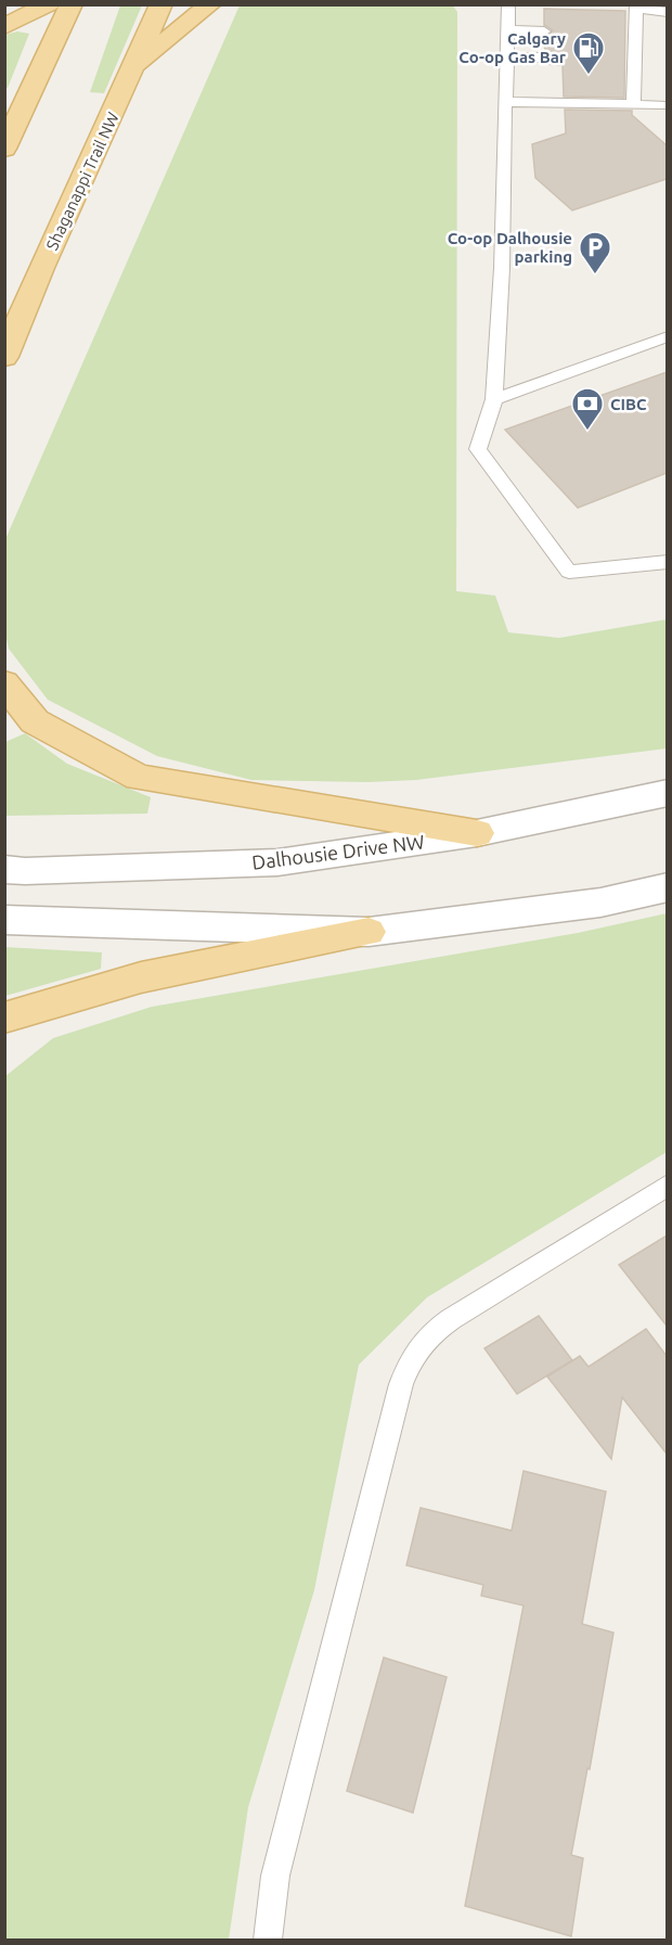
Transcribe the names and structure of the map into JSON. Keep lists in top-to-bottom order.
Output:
{
  "streets": {
    "main road": ["Shaganappi Trail NW"],
    "street": ["Dalhousie Drive NW"]
  },
  "places": {
    "fuel station": ["Calgary Co-op Gas Bar"],
    "parking": ["Co-op Dalhousie parking"],
    "bank": ["CIBC"]
  }
}
